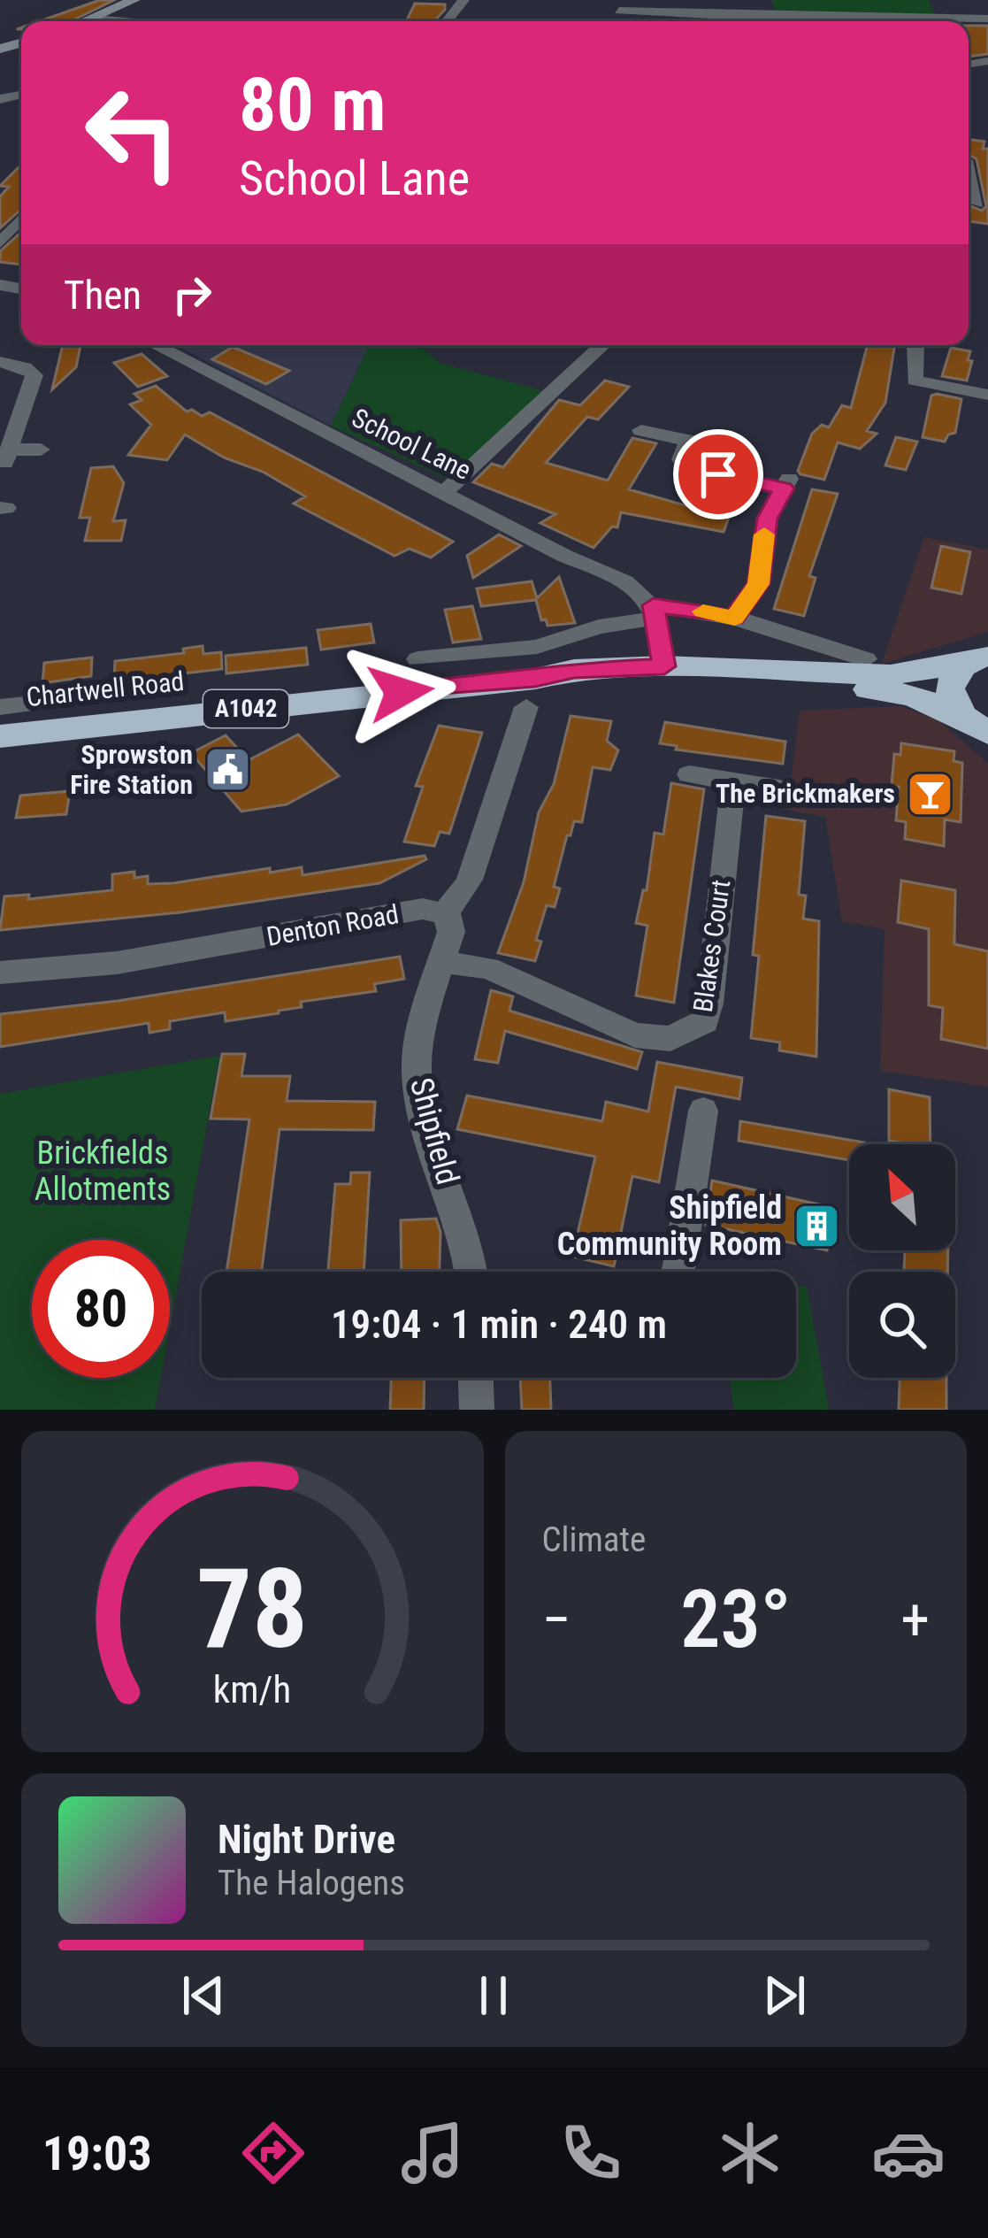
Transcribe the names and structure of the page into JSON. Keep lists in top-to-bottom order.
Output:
{
  "streets": {
    "highway": ["Chartwell Road", "A1042"],
    "street": [
      "School Lane",
      "Denton Road",
      "Blakes Court",
      "Shipfield"
    ]
  },
  "crossings": [
    ["Denton Road", "Shipfield"],
    ["Blakes Court", "Shipfield"]
  ],
  "parks": ["Brickfields Allotments"],
  "places": {
    "public building": ["Sprowston Fire Station"],
    "bar": ["The Brickmakers"],
    "building": ["Shipfield Community Room"]
  },
  "north": "top left",
  "page": {
    "turn": ["80 m", "School Lane"],
    "then": "Then",
    "limit": "80",
    "trip": "19:04 · 1 min · 240 m",
    "tile": "Climate",
    "heat": ["−", "23°", "+"],
    "song": ["Night Drive", "The Halogens"],
    "tabs": "19:03",
    "gauge": ["78", "km/h"]
  }
}
